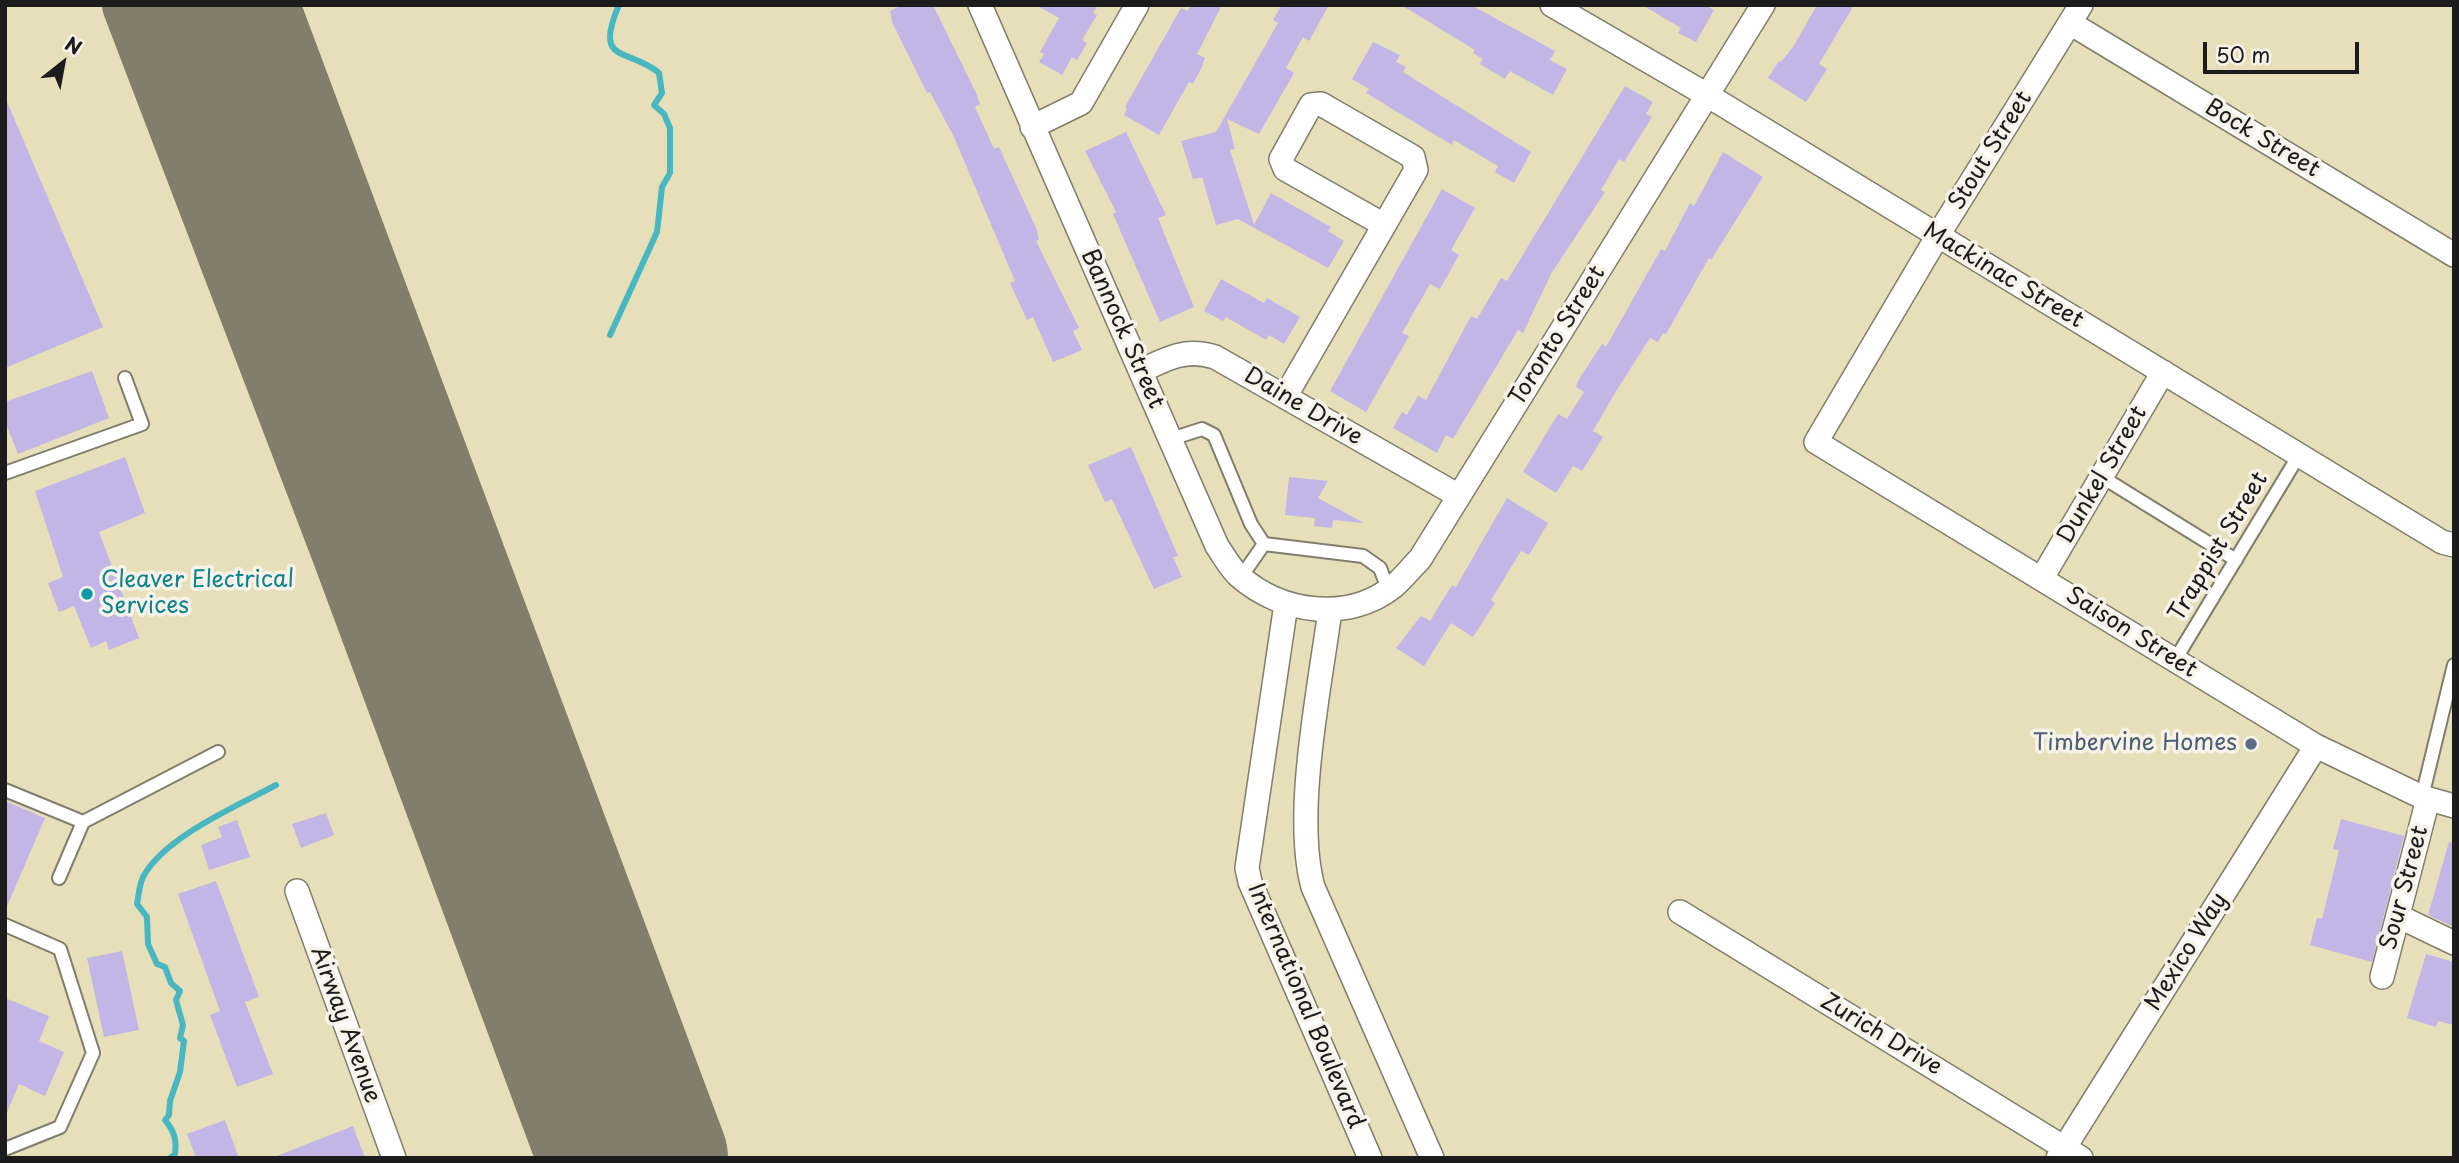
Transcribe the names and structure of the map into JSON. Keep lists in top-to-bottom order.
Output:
{
  "streets": {
    "street": [
      "Bock Street",
      "Stout Street",
      "Mackinac Street",
      "Bannock Street",
      "Toronto Street",
      "Daine Drive",
      "Dunkel Street",
      "Saison Street",
      "Sour Street",
      "Mexico Way",
      "International Boulevard",
      "Airway Avenue",
      "Zurich Drive"
    ],
    "lane": ["Trappist Street"]
  },
  "crossings": [
    ["Bock Street", "Stout Street"],
    ["Stout Street", "Mackinac Street"],
    ["Stout Street", "Saison Street"],
    ["Mackinac Street", "Toronto Street"],
    ["Mackinac Street", "Dunkel Street"],
    ["Mackinac Street", "Trappist Street"],
    ["Bannock Street", "Toronto Street"],
    ["Bannock Street", "Daine Drive"],
    ["Bannock Street", "International Boulevard"],
    ["Toronto Street", "Daine Drive"],
    ["Dunkel Street", "Saison Street"],
    ["Trappist Street", "Saison Street"],
    ["Saison Street", "Sour Street"],
    ["Saison Street", "Mexico Way"],
    ["Mexico Way", "Zurich Drive"]
  ],
  "places": ["Cleaver Electrical Services", "Timbervine Homes"],
  "scale_bar": "50 m",
  "north": "top right"
}
